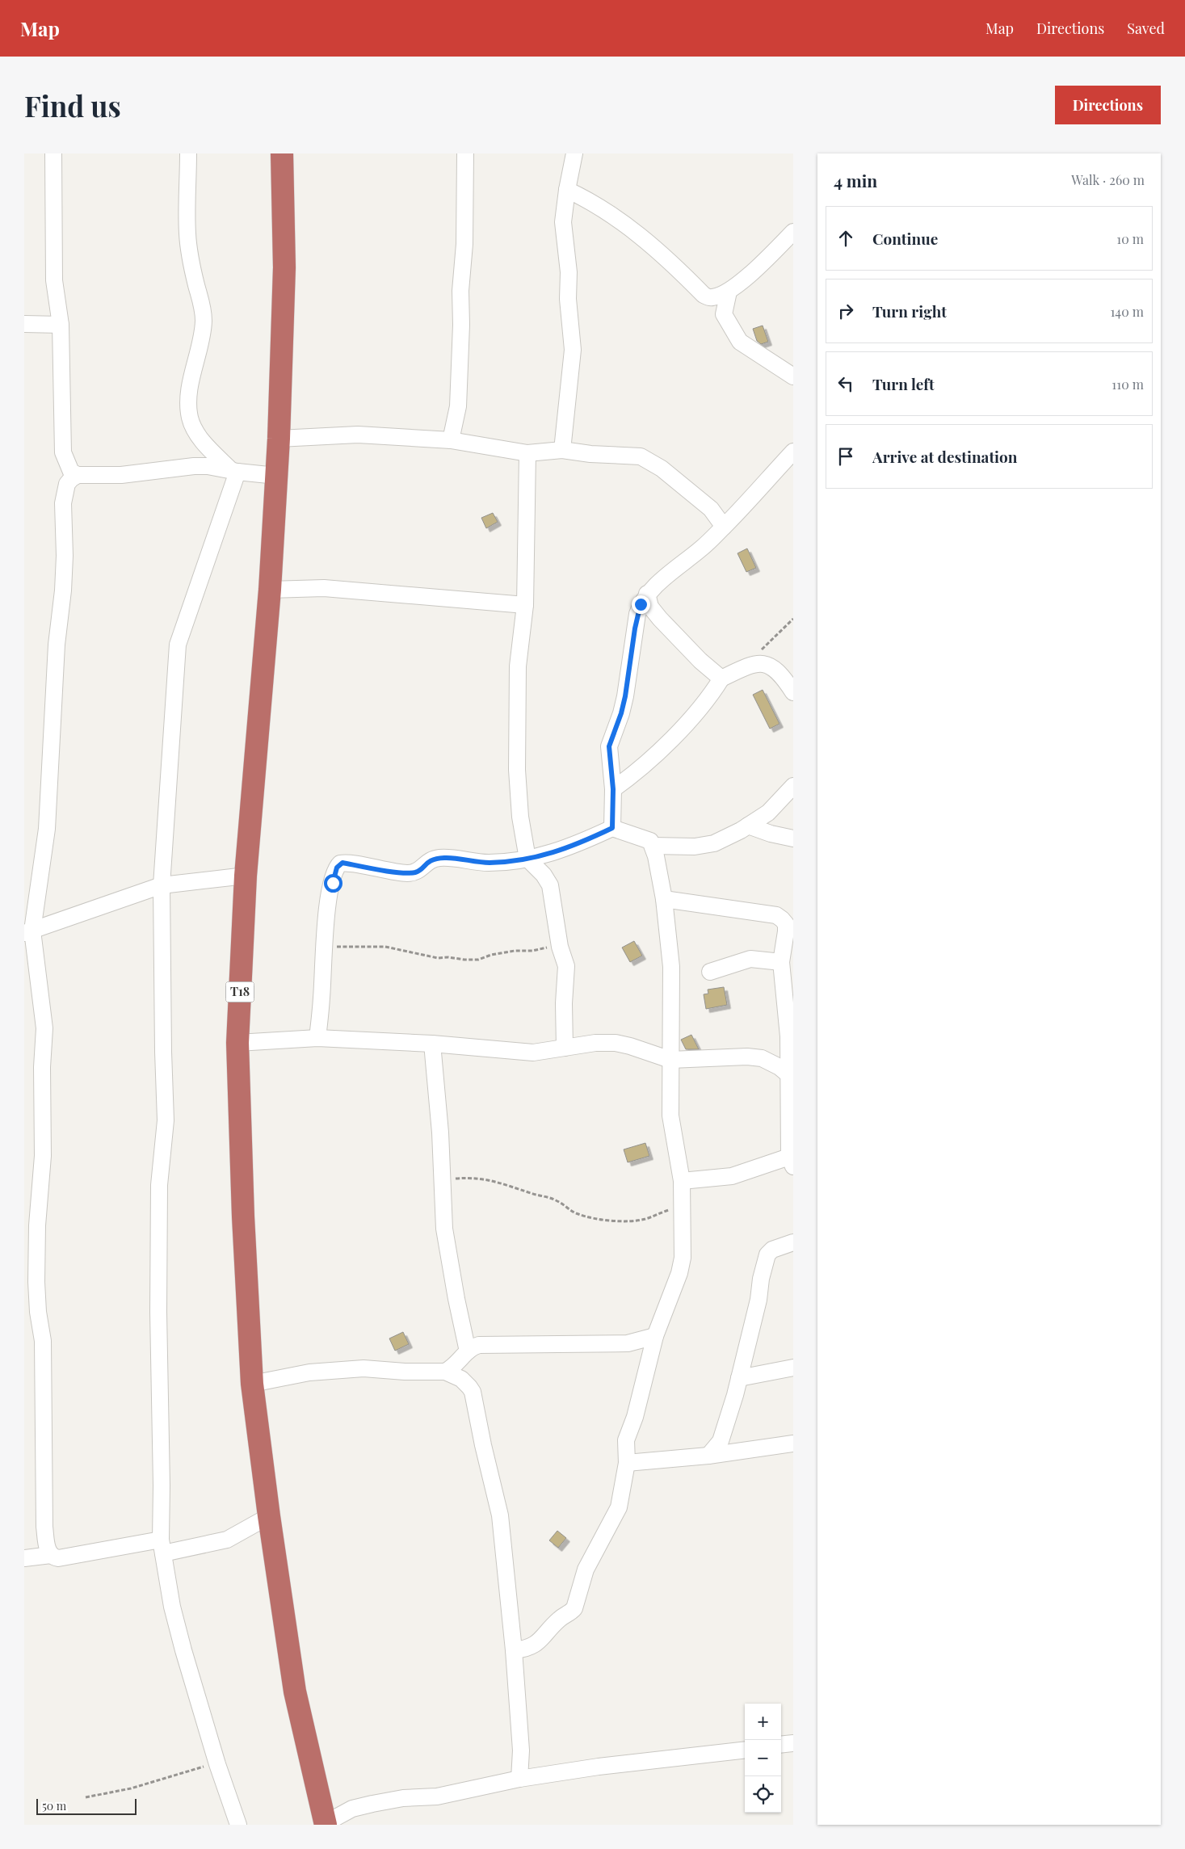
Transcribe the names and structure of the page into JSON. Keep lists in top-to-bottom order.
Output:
{
  "streets": {
    "highway": ["T18"]
  },
  "scale_bar": "50 m",
  "page": {
    "header": "Map",
    "nav": ["Map", "Directions", "Saved"],
    "buttons": "Directions",
    "title": "Find us",
    "heading": ["4 min", "Walk · 260 m"],
    "list": [
      ["Continue", "10 m"],
      ["Turn right", "140 m"],
      ["Turn left", "110 m"],
      "Arrive at destination"
    ],
    "map_buttons": ["+", "−"],
    "scale": "50 m"
  }
}
